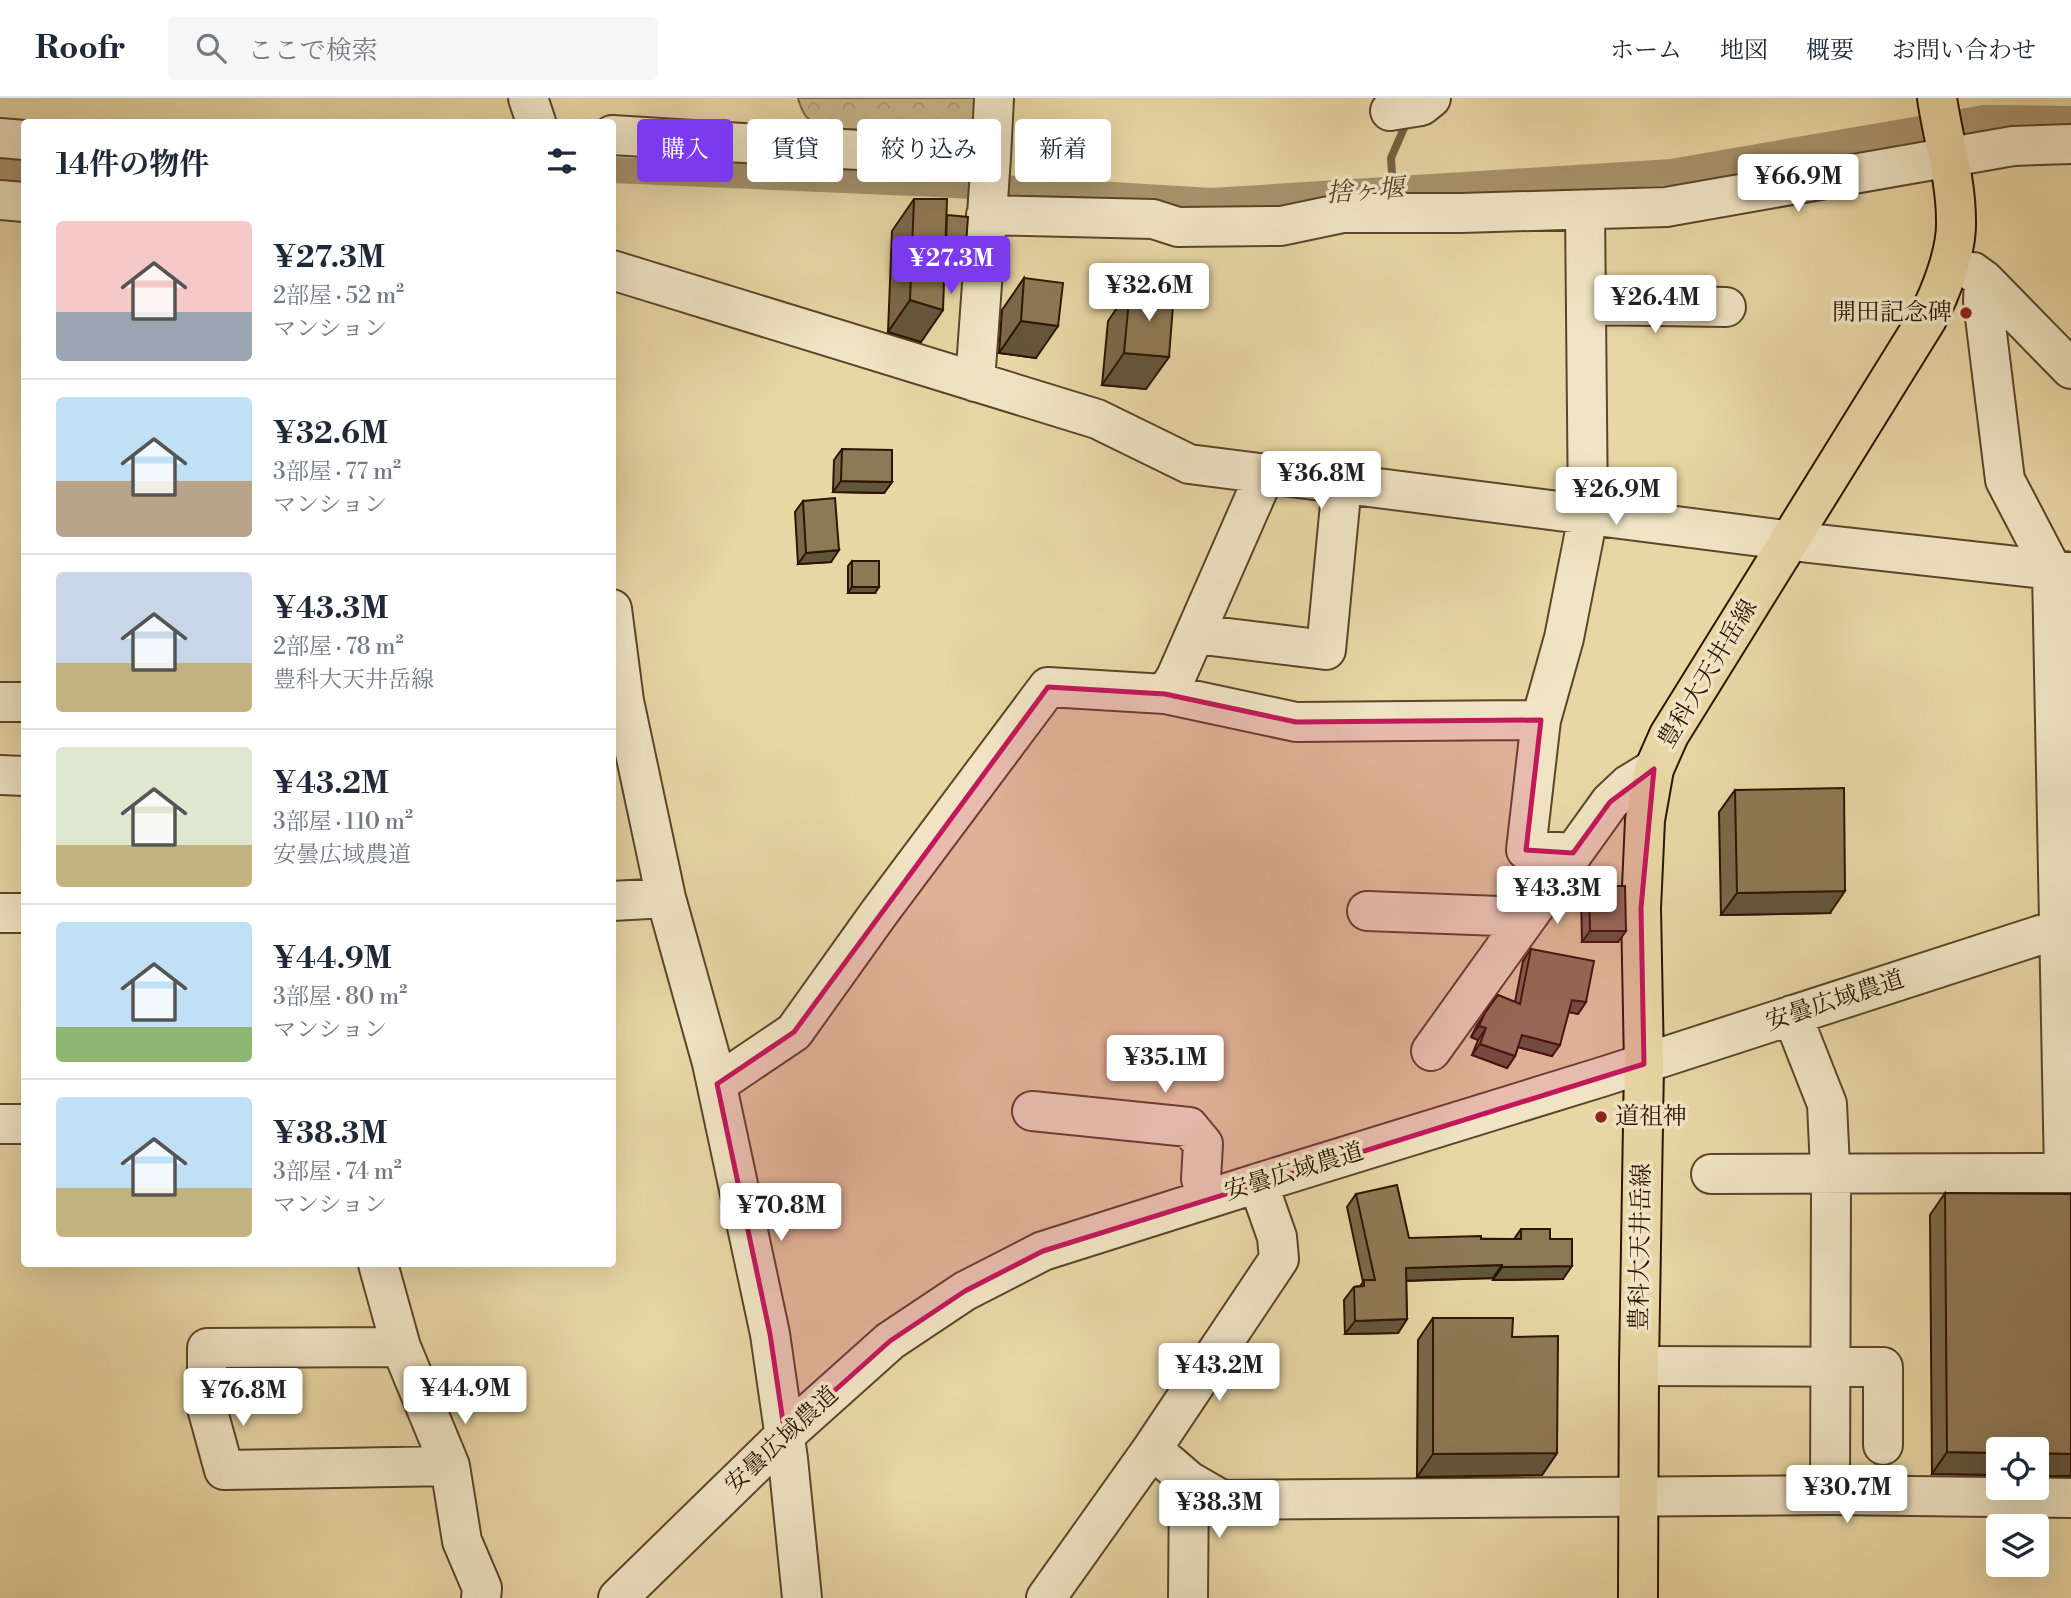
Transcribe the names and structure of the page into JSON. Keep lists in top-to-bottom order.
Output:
{
  "streets": {
    "main road": ["豊科大天井岳線"],
    "street": ["安曇広域農道"]
  },
  "crossings": [
    ["豊科大天井岳線", "安曇広域農道"]
  ],
  "water": ["捨ヶ堰"],
  "places": ["開田記念碑", "道祖神"],
  "page": {
    "header": "Roofr",
    "search": "ここで検索",
    "nav": [
      "ホーム",
      "地図",
      "概要",
      "お問い合わせ"
    ],
    "chip": [
      "購入",
      "賃貸",
      "絞り込み",
      "新着"
    ],
    "heading": "14件の物件",
    "price": [
      "¥66.9M",
      "¥27.3M",
      "¥32.6M",
      "¥26.4M",
      "¥36.8M",
      "¥26.9M",
      "¥43.3M",
      "¥35.1M",
      "¥70.8M",
      "¥43.2M",
      "¥44.9M",
      "¥76.8M",
      "¥30.7M",
      "¥38.3M"
    ],
    "list": [
      {
        "name": "¥27.3M",
        "note": "2部屋 · 52 m² · マンション"
      },
      {
        "name": "¥32.6M",
        "note": "3部屋 · 77 m² · マンション"
      },
      {
        "name": "¥43.3M",
        "note": "2部屋 · 78 m² · 豊科大天井岳線"
      },
      {
        "name": "¥43.2M",
        "note": "3部屋 · 110 m² · 安曇広域農道"
      },
      {
        "name": "¥44.9M",
        "note": "3部屋 · 80 m² · マンション"
      },
      {
        "name": "¥38.3M",
        "note": "3部屋 · 74 m² · マンション"
      }
    ]
  }
}
